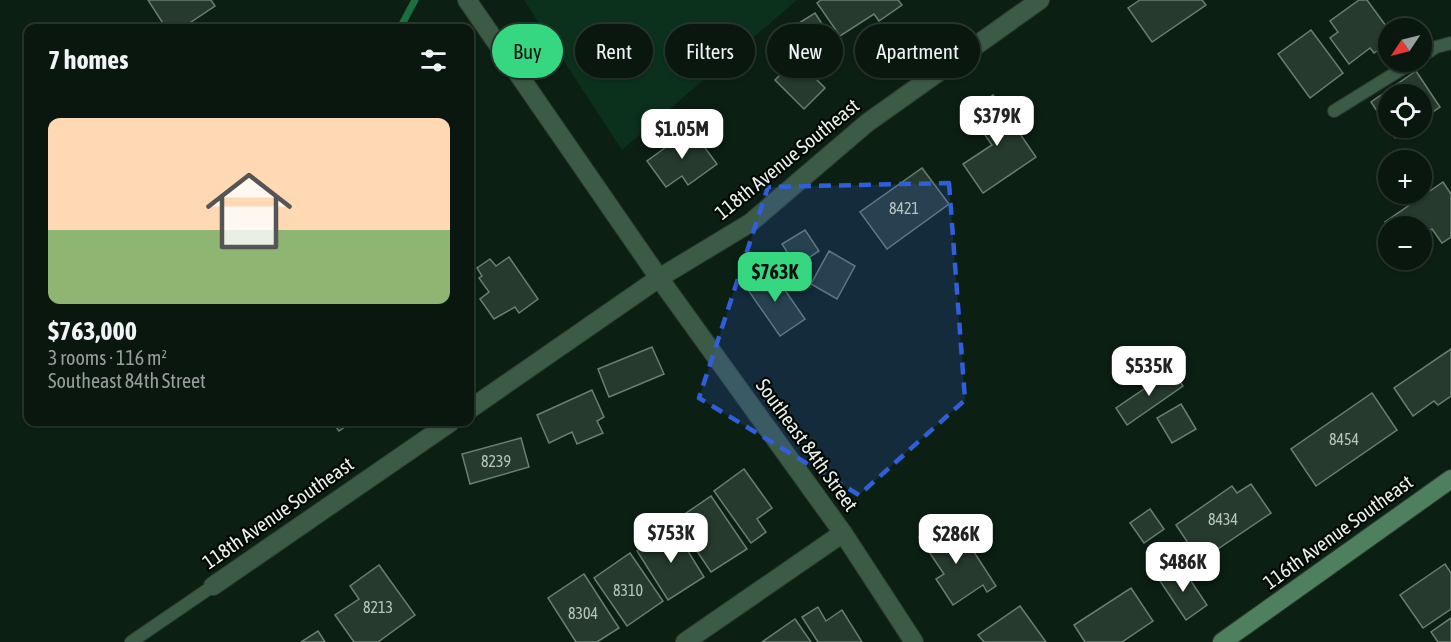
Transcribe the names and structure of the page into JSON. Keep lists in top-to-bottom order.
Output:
{
  "streets": {
    "street": ["118th Avenue Southeast", "Southeast 84th Street", "116th Avenue Southeast"]
  },
  "crossings": [
    ["118th Avenue Southeast", "Southeast 84th Street"]
  ],
  "house_numbers": [
    "8421",
    "8454",
    "8239",
    "8434",
    "8310",
    "8213",
    "8304"
  ],
  "north": "bottom left",
  "page": {
    "map_buttons": ["+", "−"],
    "chip": [
      "Buy",
      "Rent",
      "Filters",
      "New",
      "Apartment"
    ],
    "heading": "7 homes",
    "price": [
      "$379K",
      "$1.05M",
      "$763K",
      "$535K",
      "$753K",
      "$286K",
      "$486K"
    ],
    "list": [
      {
        "name": "$763,000",
        "note": "3 rooms · 116 m² · Southeast 84th Street"
      }
    ]
  }
}
